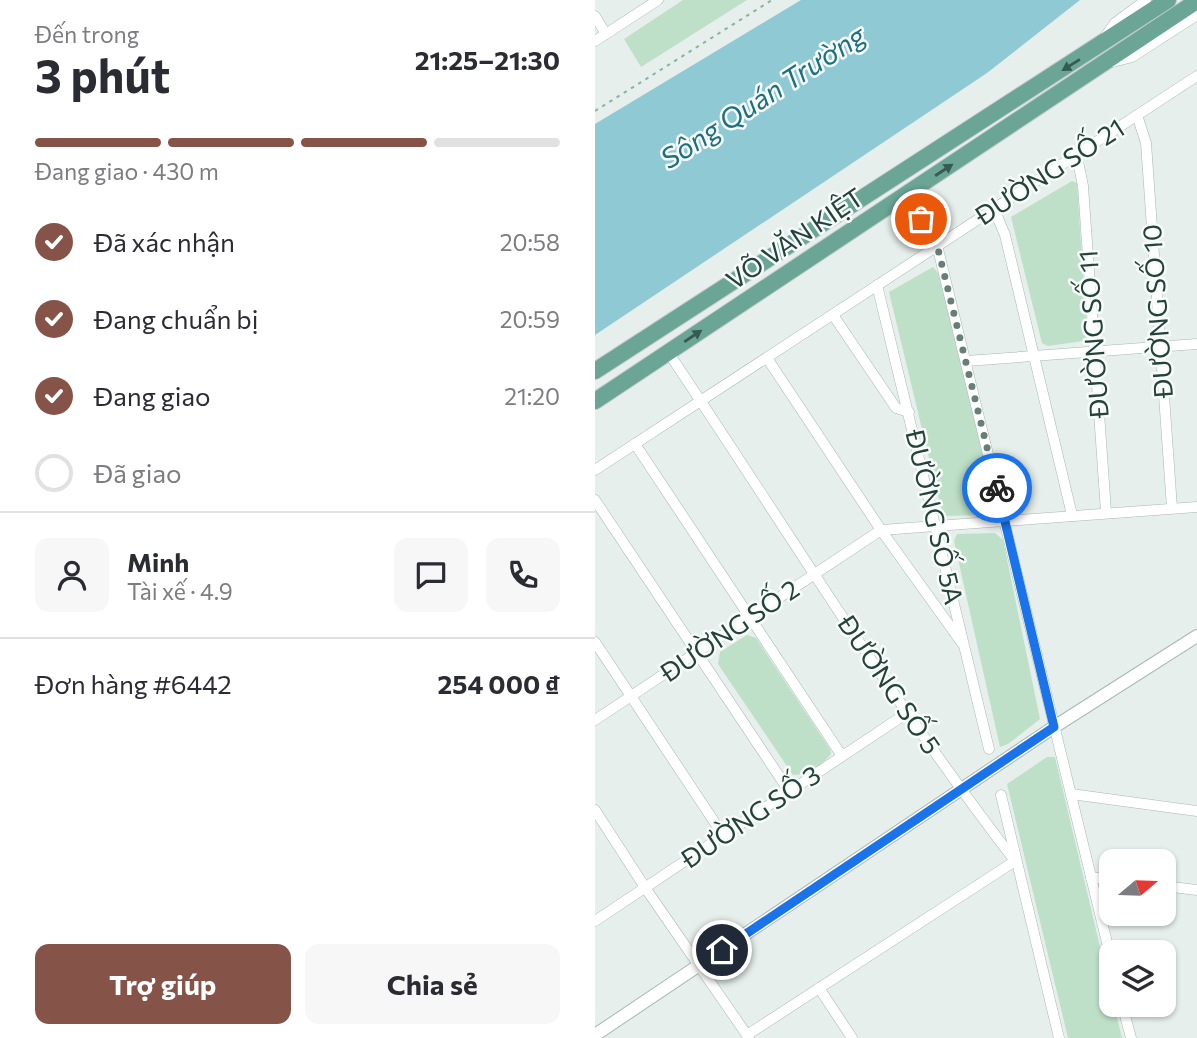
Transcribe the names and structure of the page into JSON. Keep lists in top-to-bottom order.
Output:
{
  "streets": {
    "main road": ["VÕ VĂN KIỆT"],
    "street": [
      "ĐƯỜNG SỐ 21",
      "ĐƯỜNG SỐ 10",
      "ĐƯỜNG SỐ 11",
      "ĐƯỜNG SỐ 5A",
      "ĐƯỜNG SỐ 2",
      "ĐƯỜNG SỐ 5",
      "ĐƯỜNG SỐ 3"
    ]
  },
  "crossings": [
    ["ĐƯỜNG SỐ 21", "ĐƯỜNG SỐ 10"],
    ["ĐƯỜNG SỐ 21", "ĐƯỜNG SỐ 11"],
    ["ĐƯỜNG SỐ 21", "ĐƯỜNG SỐ 5A"],
    ["ĐƯỜNG SỐ 21", "ĐƯỜNG SỐ 5"],
    ["VÕ VĂN KIỆT", "ĐƯỜNG SỐ 5"],
    ["ĐƯỜNG SỐ 10", "ĐƯỜNG SỐ 2"],
    ["ĐƯỜNG SỐ 11", "ĐƯỜNG SỐ 2"],
    ["ĐƯỜNG SỐ 5A", "ĐƯỜNG SỐ 2"],
    ["ĐƯỜNG SỐ 2", "ĐƯỜNG SỐ 5"],
    ["ĐƯỜNG SỐ 5", "ĐƯỜNG SỐ 3"]
  ],
  "water": ["Sông Quán Trường"],
  "north": "right",
  "page": {
    "heading": ["3 phút", "Đến trong", "21:25–21:30"],
    "panel": [
      "Minh",
      "Tài xế · 4.9",
      "Đơn hàng #6442",
      "254 000 ₫"
    ],
    "bar": "Đang giao · 430 m",
    "list": [
      ["Đã xác nhận", "20:58"],
      ["Đang chuẩn bị", "20:59"],
      ["Đang giao", "21:20"],
      "Đã giao"
    ],
    "buttons": ["Trợ giúp", "Chia sẻ"]
  }
}
